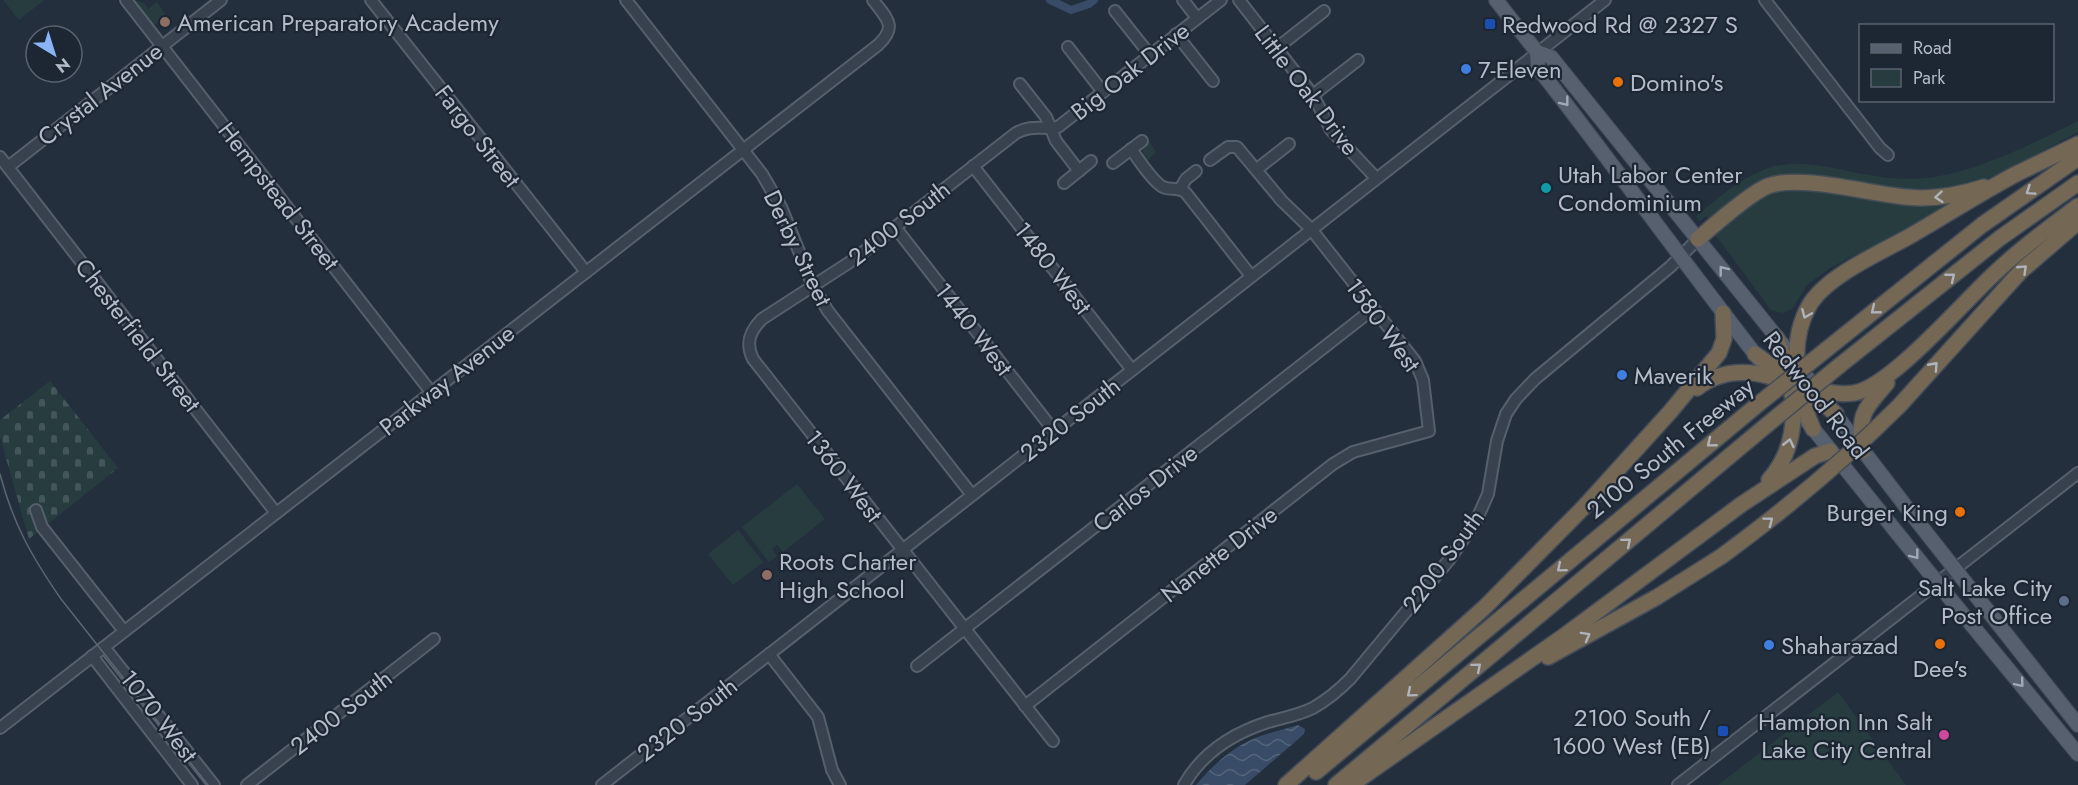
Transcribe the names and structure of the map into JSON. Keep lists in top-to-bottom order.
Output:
{
  "streets": {
    "highway": ["2100 South Freeway"],
    "main road": ["Redwood Road"],
    "street": [
      "Big Oak Drive",
      "Little Oak Drive",
      "Crystal Avenue",
      "Fargo Street",
      "Hempstead Street",
      "2400 South",
      "Derby Street",
      "1480 West",
      "1580 West",
      "1440 West",
      "Chesterfield Street",
      "Parkway Avenue",
      "2320 South",
      "1360 West",
      "Carlos Drive",
      "Nanette Drive",
      "2200 South",
      "1070 West"
    ]
  },
  "crossings": [
    ["Big Oak Drive", "2400 South"],
    ["Little Oak Drive", "2320 South"],
    ["Crystal Avenue", "Hempstead Street"],
    ["Crystal Avenue", "Chesterfield Street"],
    ["Fargo Street", "Parkway Avenue"],
    ["Hempstead Street", "Parkway Avenue"],
    ["2400 South", "Derby Street"],
    ["2400 South", "1480 West"],
    ["2400 South", "1440 West"],
    ["2400 South", "1360 West"],
    ["Derby Street", "Parkway Avenue"],
    ["Derby Street", "2320 South"],
    ["1480 West", "2320 South"],
    ["1580 West", "2320 South"],
    ["1580 West", "Carlos Drive"],
    ["1580 West", "Nanette Drive"],
    ["1440 West", "2320 South"],
    ["Chesterfield Street", "Parkway Avenue"],
    ["Parkway Avenue", "1070 West"],
    ["Redwood Road", "2320 South"],
    ["Redwood Road", "2200 South"],
    ["2320 South", "1360 West"],
    ["1360 West", "Carlos Drive"],
    ["1360 West", "Nanette Drive"]
  ],
  "places": {
    "other": [
      "American Preparatory Academy",
      "7-Eleven",
      "Domino's",
      "Utah Labor Center Condominium",
      "Maverik",
      "Burger King",
      "Roots Charter High School",
      "Salt Lake City Post Office",
      "Dee's",
      "Shaharazad",
      "Hampton Inn Salt Lake City Central"
    ],
    "transit": ["Redwood Rd @ 2327 S", "2100 South / 1600 West (EB)"]
  },
  "legend": ["Road", "Park"],
  "north": "bottom right"
}
